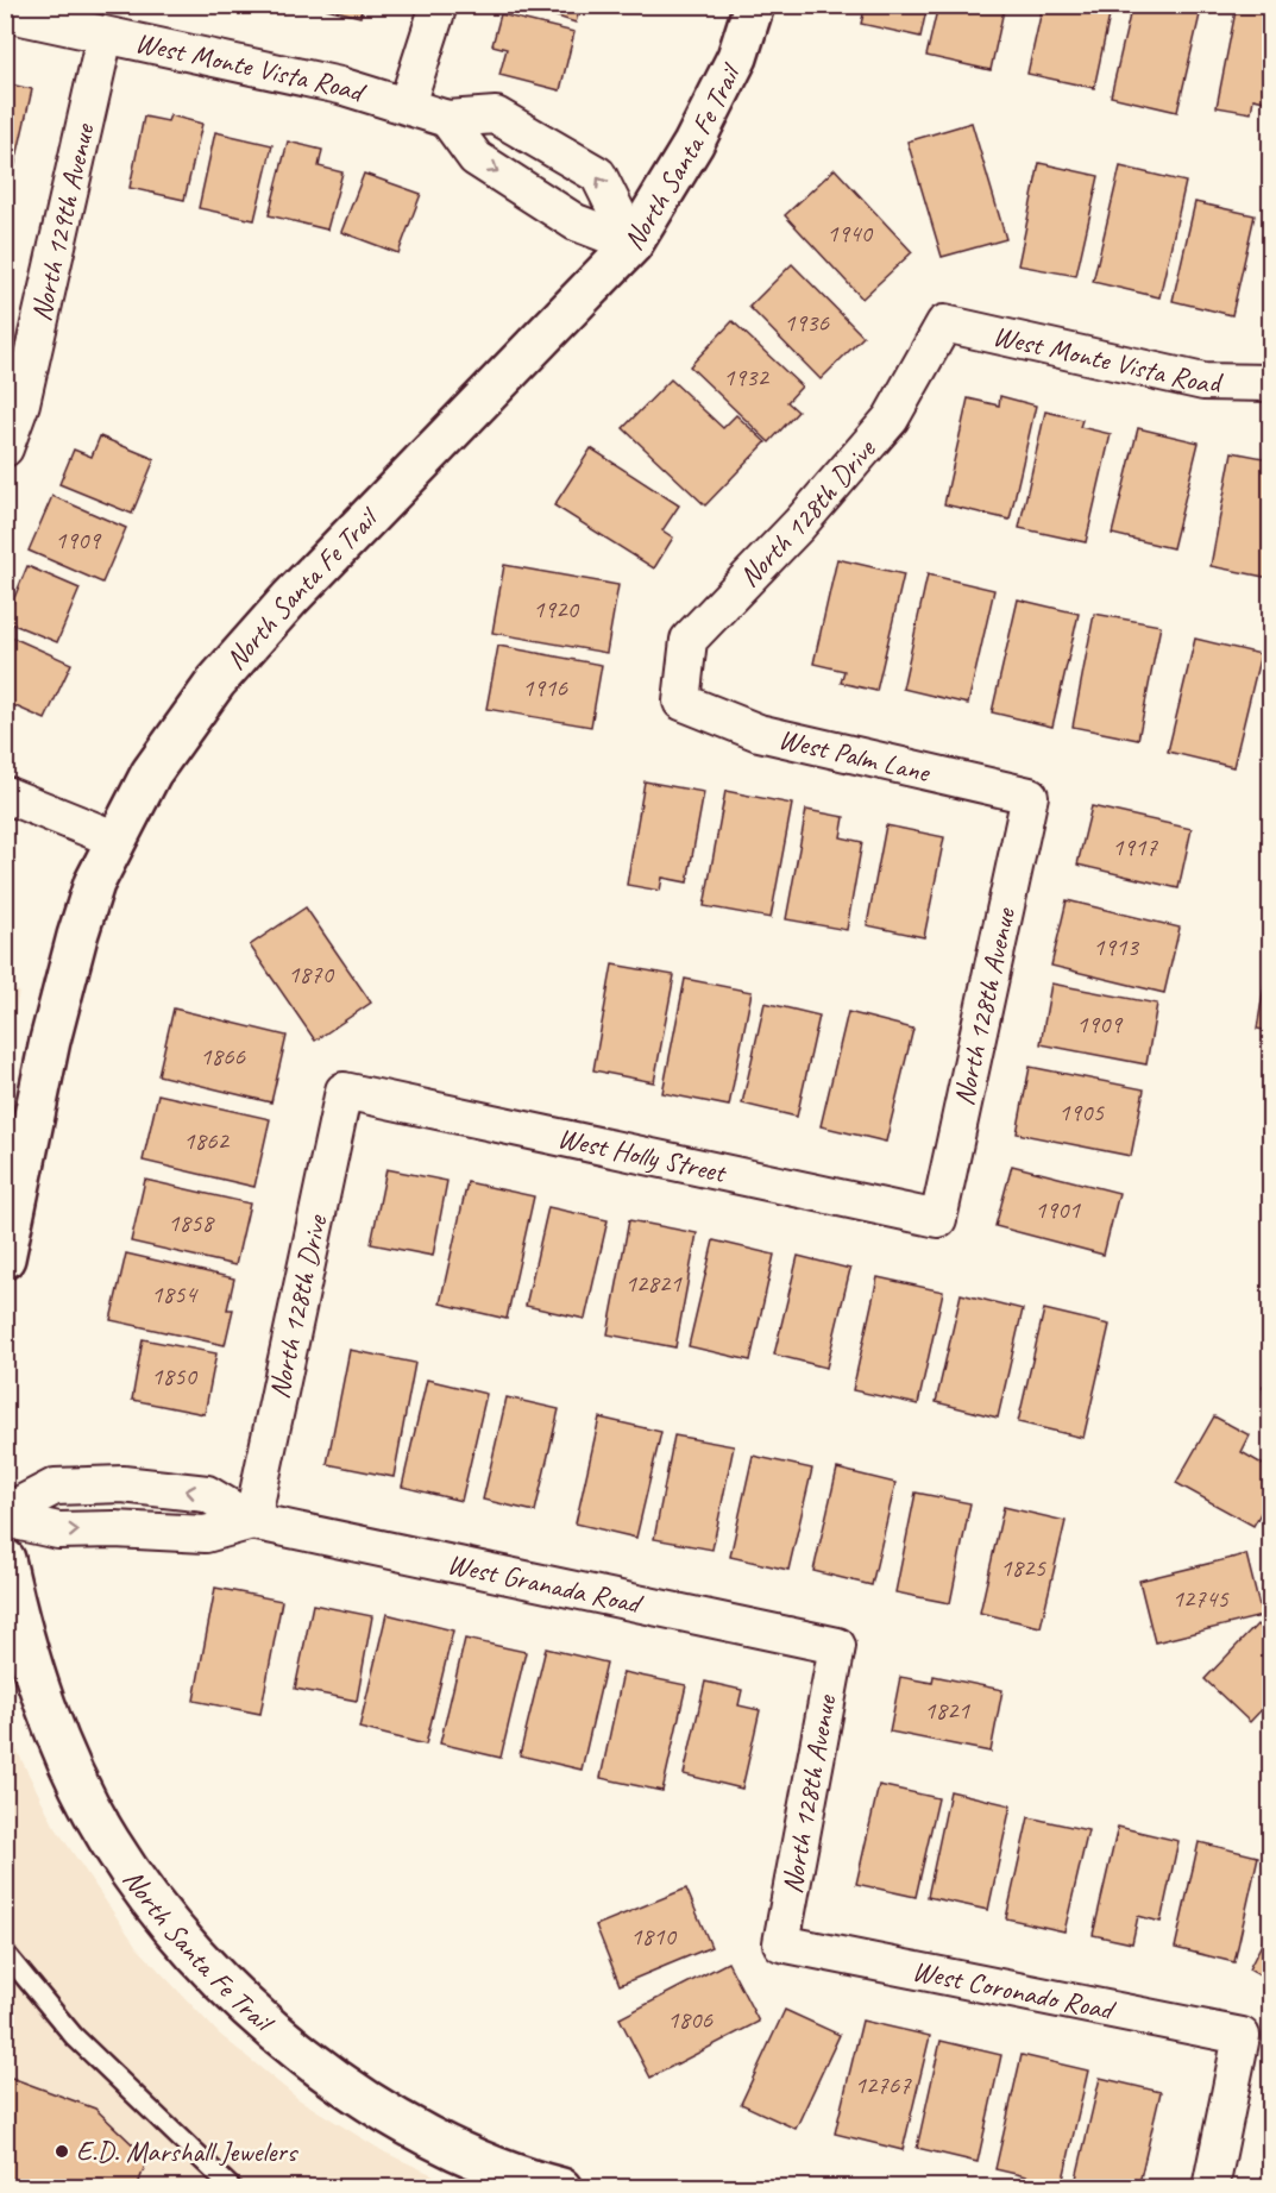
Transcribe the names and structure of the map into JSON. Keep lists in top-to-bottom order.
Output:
{
  "streets": {
    "street": [
      "West Monte Vista Road",
      "North Santa Fe Trail",
      "North 129th Avenue",
      "North 128th Drive",
      "West Palm Lane",
      "North 128th Avenue",
      "West Holly Street",
      "West Granada Road",
      "West Coronado Road"
    ]
  },
  "crossings": [
    ["West Monte Vista Road", "North Santa Fe Trail"],
    ["West Monte Vista Road", "North 129th Avenue"],
    ["West Monte Vista Road", "North 128th Drive"],
    ["North 128th Drive", "West Palm Lane"],
    ["North 128th Drive", "West Holly Street"],
    ["North 128th Drive", "West Granada Road"],
    ["West Palm Lane", "North 128th Avenue"],
    ["North 128th Avenue", "West Holly Street"],
    ["North 128th Avenue", "West Granada Road"],
    ["North 128th Avenue", "West Coronado Road"]
  ],
  "places": ["E.D. Marshall Jewelers"],
  "house_numbers": [
    "1940",
    "1936",
    "1932",
    "1909",
    "1920",
    "1916",
    "1917",
    "1913",
    "1870",
    "1909",
    "1866",
    "1905",
    "1862",
    "1901",
    "1858",
    "12821",
    "1854",
    "1850",
    "1825",
    "12745",
    "1821",
    "1810",
    "1806",
    "12767"
  ]
}
